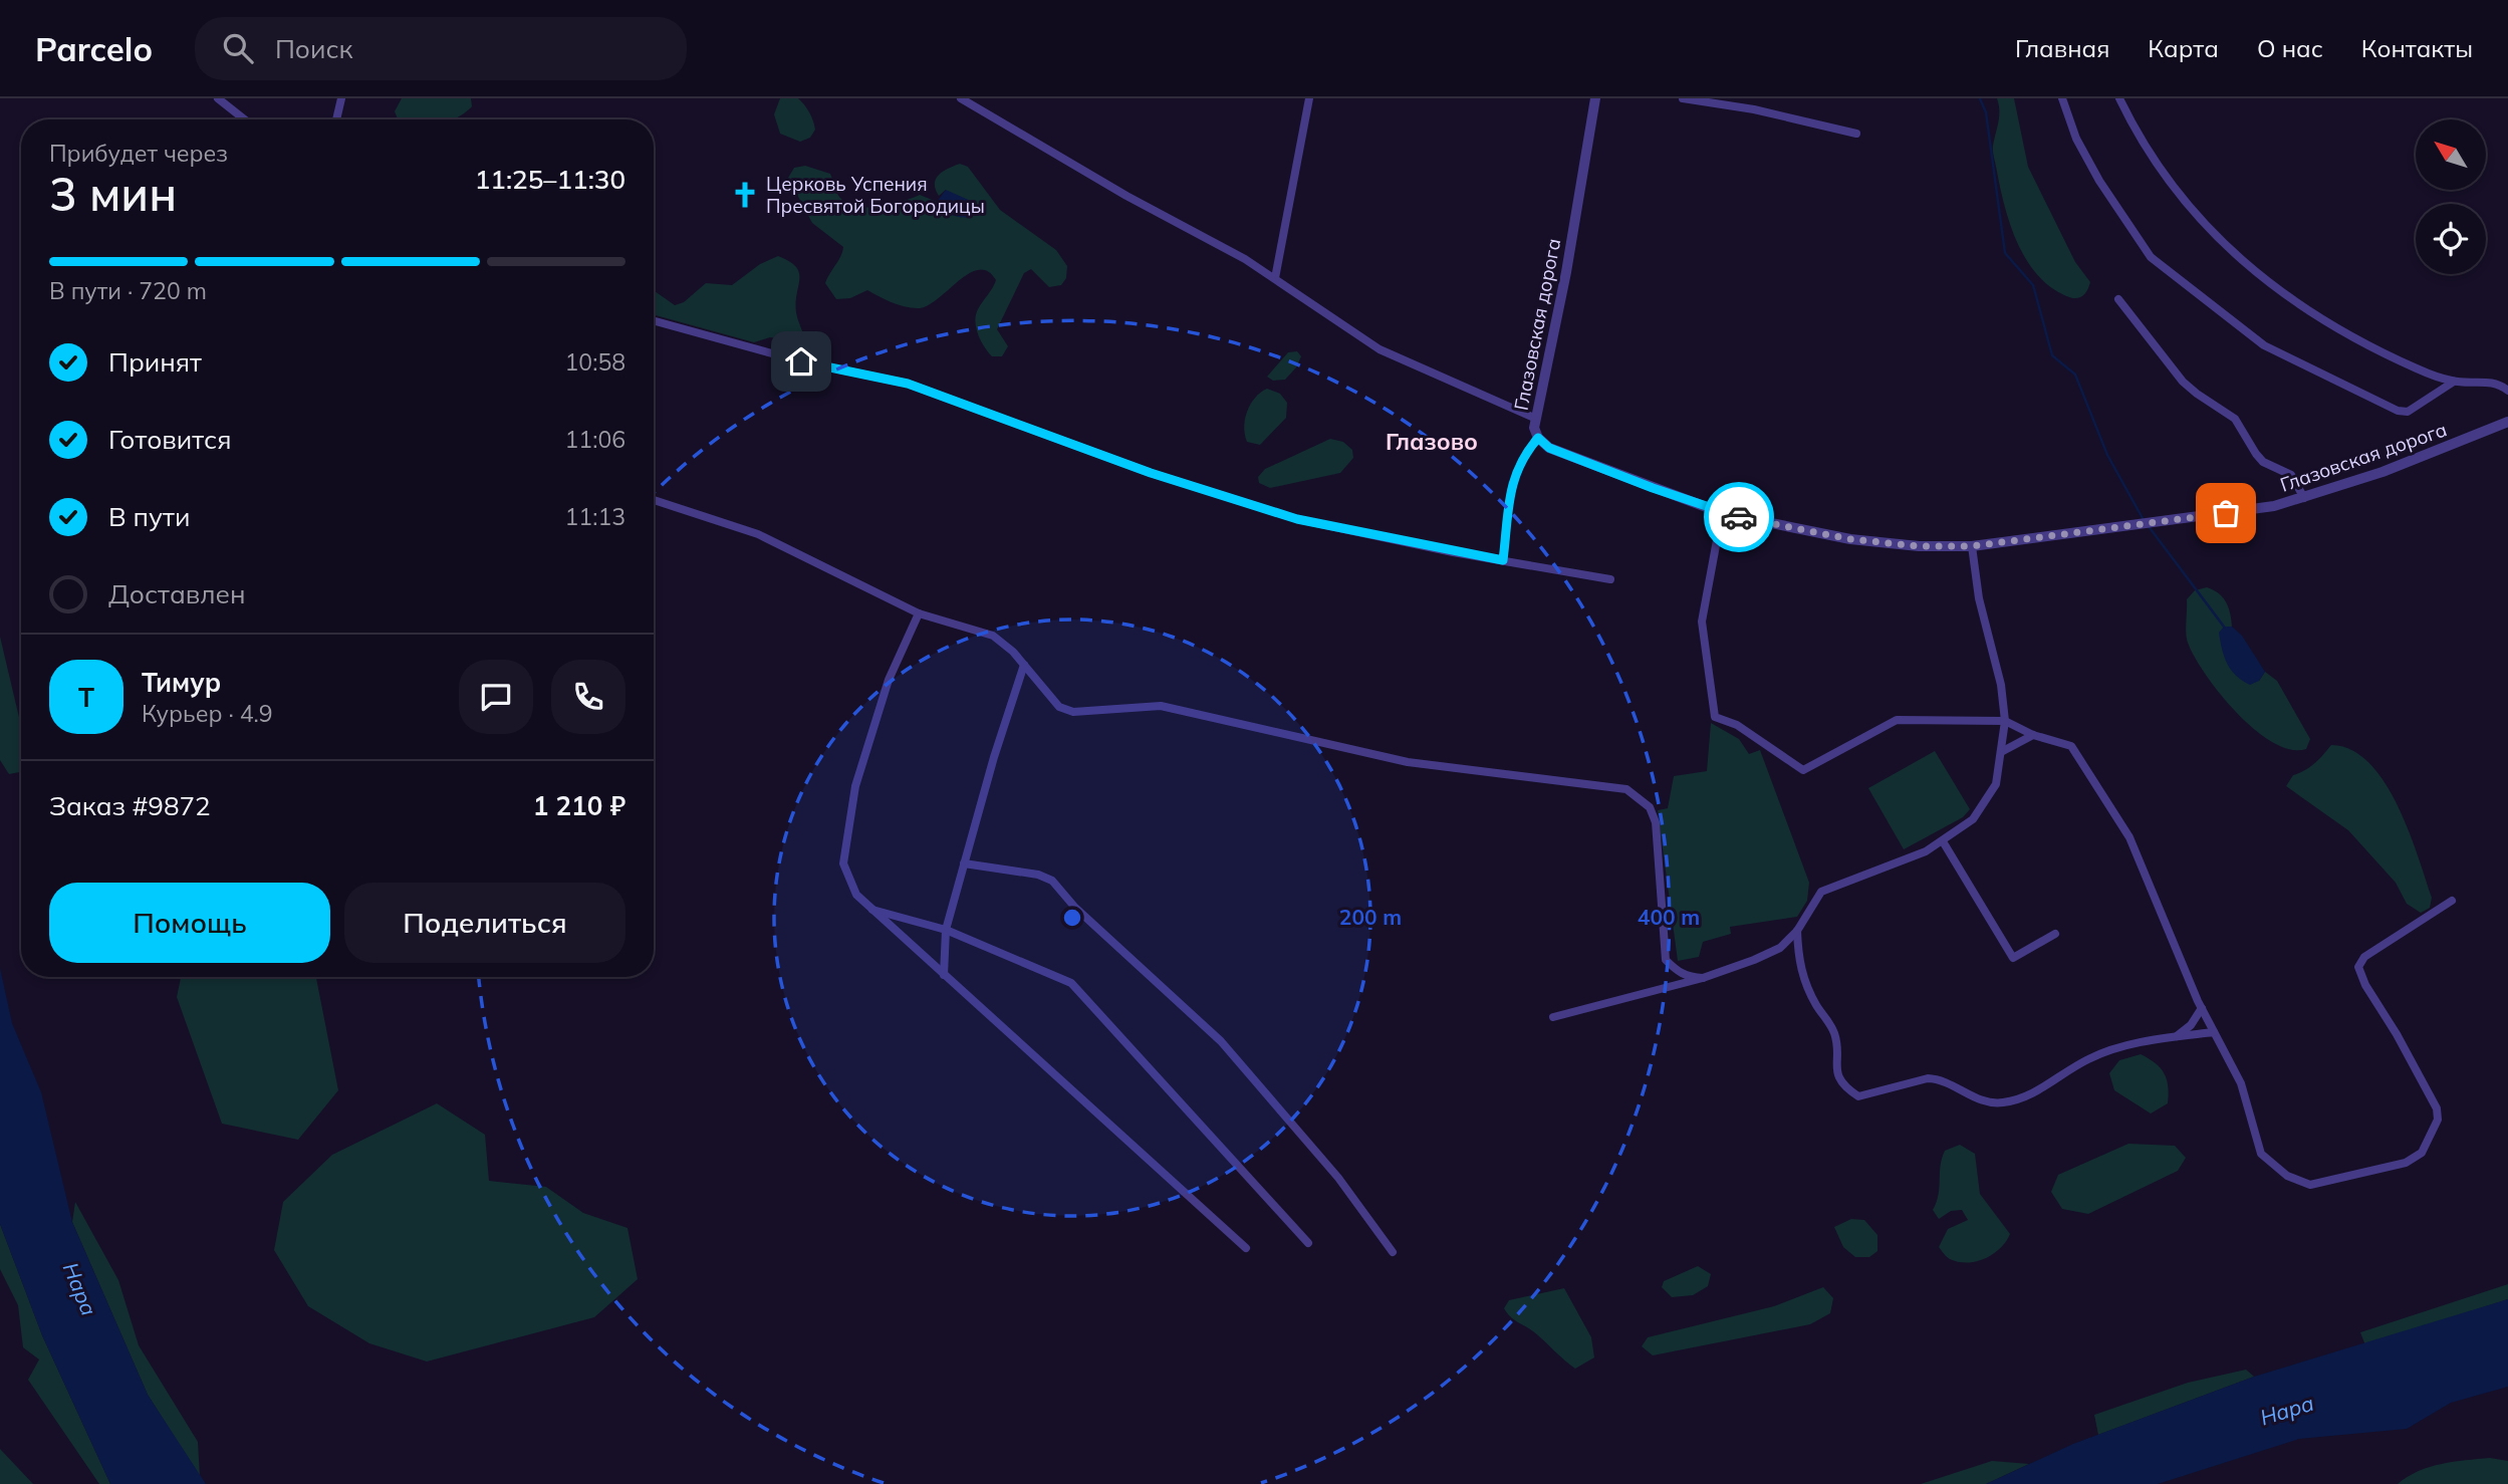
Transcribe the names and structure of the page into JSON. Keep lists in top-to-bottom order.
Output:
{
  "streets": {
    "street": ["Глазовская дорога"]
  },
  "districts": ["Глазово"],
  "water": ["Нара"],
  "places": {
    "church": ["Церковь Успения Пресвятой Богородицы"]
  },
  "north": "top left",
  "page": {
    "header": "Parcelo",
    "search": "Поиск",
    "nav": [
      "Главная",
      "Карта",
      "О нас",
      "Контакты"
    ],
    "heading": ["3 мин", "Прибудет через", "11:25–11:30"],
    "panel": [
      "Тимур",
      "Курьер · 4.9",
      "Заказ #9872",
      "1 210 ₽"
    ],
    "bar": "В пути · 720 m",
    "list": [
      ["Принят", "10:58"],
      ["Готовится", "11:06"],
      ["В пути", "11:13"],
      "Доставлен"
    ],
    "round": "Т",
    "buttons": ["Помощь", "Поделиться"]
  },
  "rings": ["200 m", "400 m"]
}
